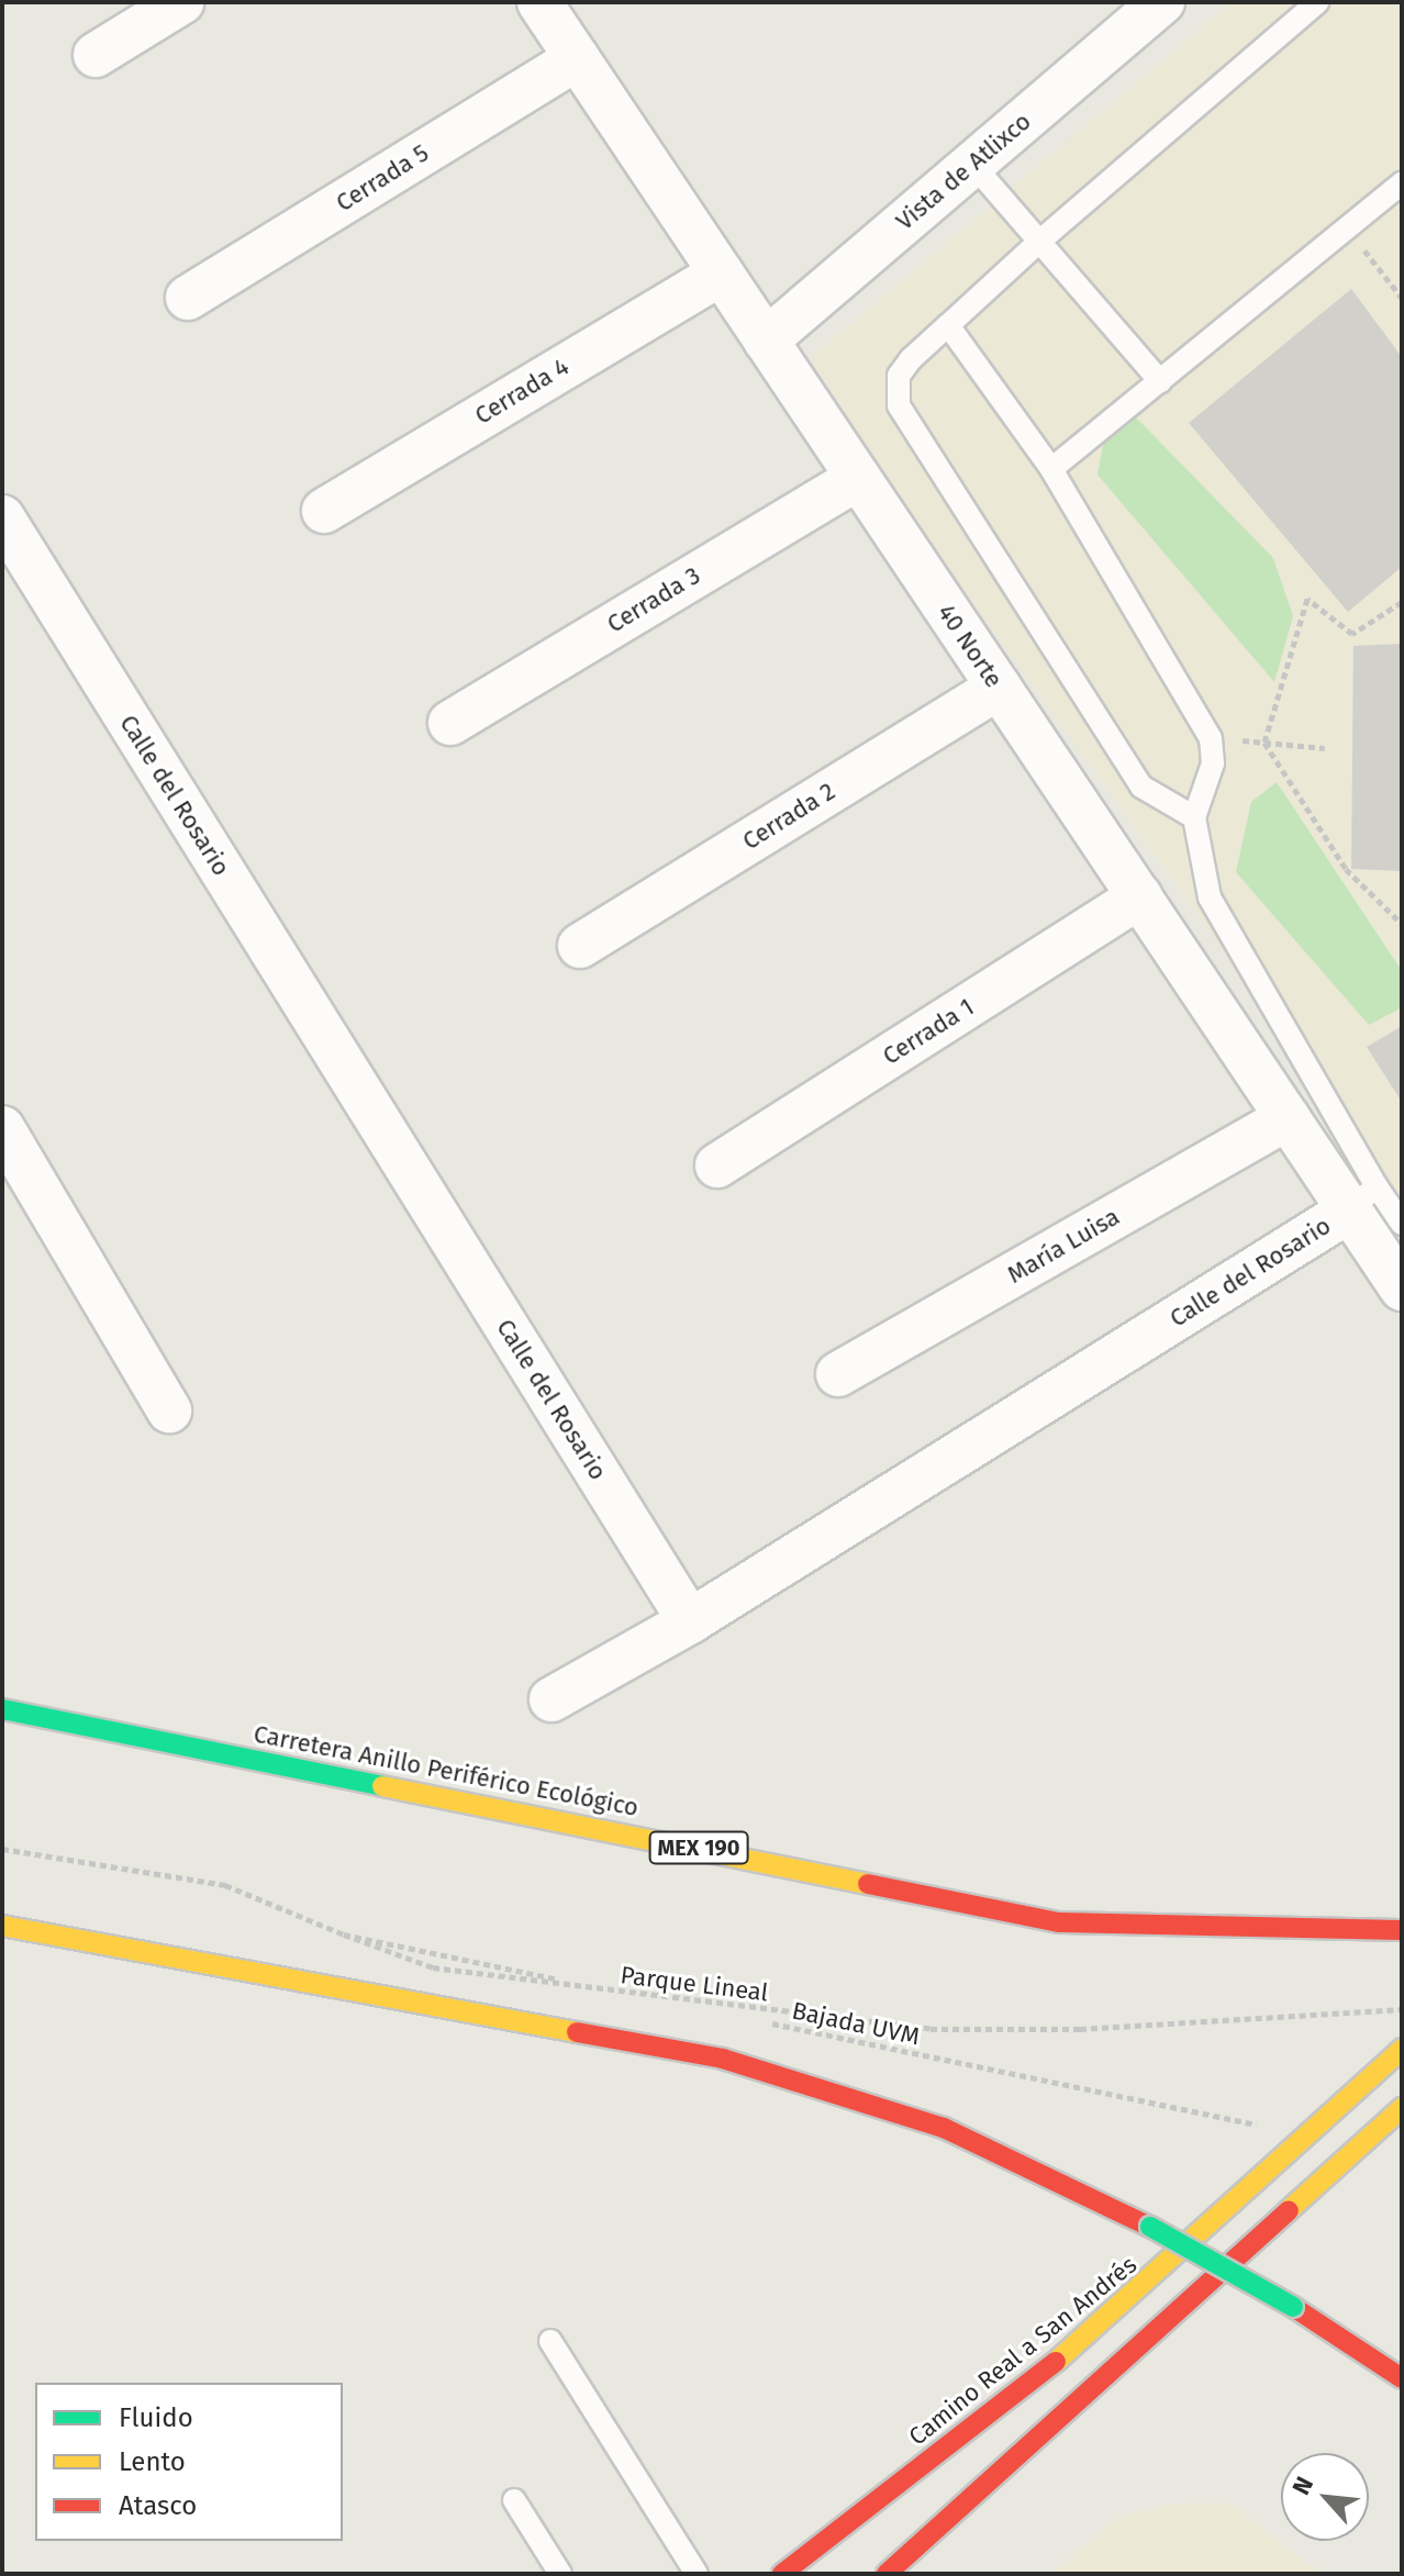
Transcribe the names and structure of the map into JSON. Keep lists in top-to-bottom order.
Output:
{
  "streets": {
    "main road": ["Carretera Anillo Periférico Ecológico", "MEX 190", "Camino Real a San Andrés"],
    "street": [
      "Vista de Atlixco",
      "Cerrada 5",
      "Cerrada 4",
      "Cerrada 3",
      "40 Norte",
      "Calle del Rosario",
      "Cerrada 2",
      "Cerrada 1",
      "María Luisa"
    ],
    "path": ["Parque Lineal", "Bajada UVM"]
  },
  "crossings": [
    ["Vista de Atlixco", "40 Norte"],
    ["Cerrada 5", "40 Norte"],
    ["Cerrada 4", "40 Norte"],
    ["Cerrada 3", "40 Norte"],
    ["40 Norte", "Calle del Rosario"],
    ["40 Norte", "Cerrada 2"],
    ["40 Norte", "Cerrada 1"],
    ["40 Norte", "María Luisa"],
    ["Bajada UVM", "Camino Real a San Andrés"]
  ],
  "legend": ["Fluido", "Lento", "Atasco"],
  "north": "top left"
}
